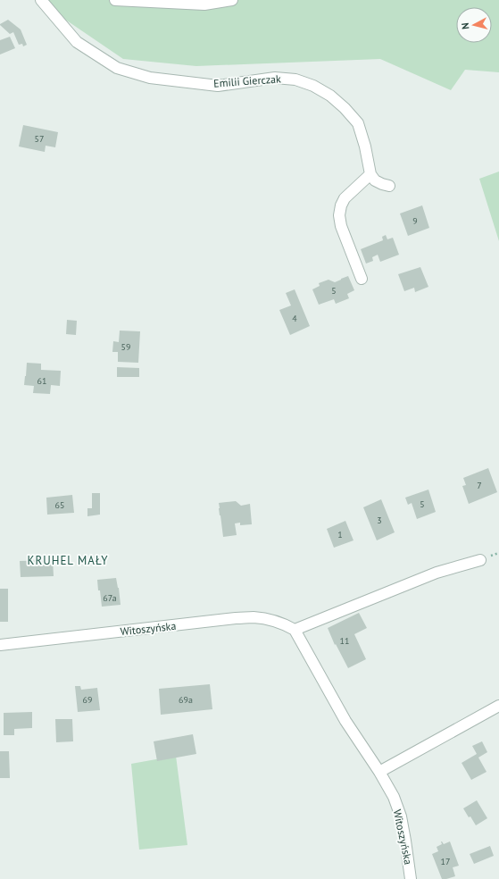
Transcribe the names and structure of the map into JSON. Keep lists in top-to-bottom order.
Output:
{
  "streets": {
    "street": ["Emilii Gierczak", "Witoszyńska"]
  },
  "districts": ["KRUHEL MAŁY"],
  "house_numbers": [
    "57",
    "9",
    "5",
    "4",
    "59",
    "61",
    "7",
    "5",
    "65",
    "3",
    "1",
    "67a",
    "11",
    "69",
    "69a",
    "17"
  ],
  "north": "left"
}
